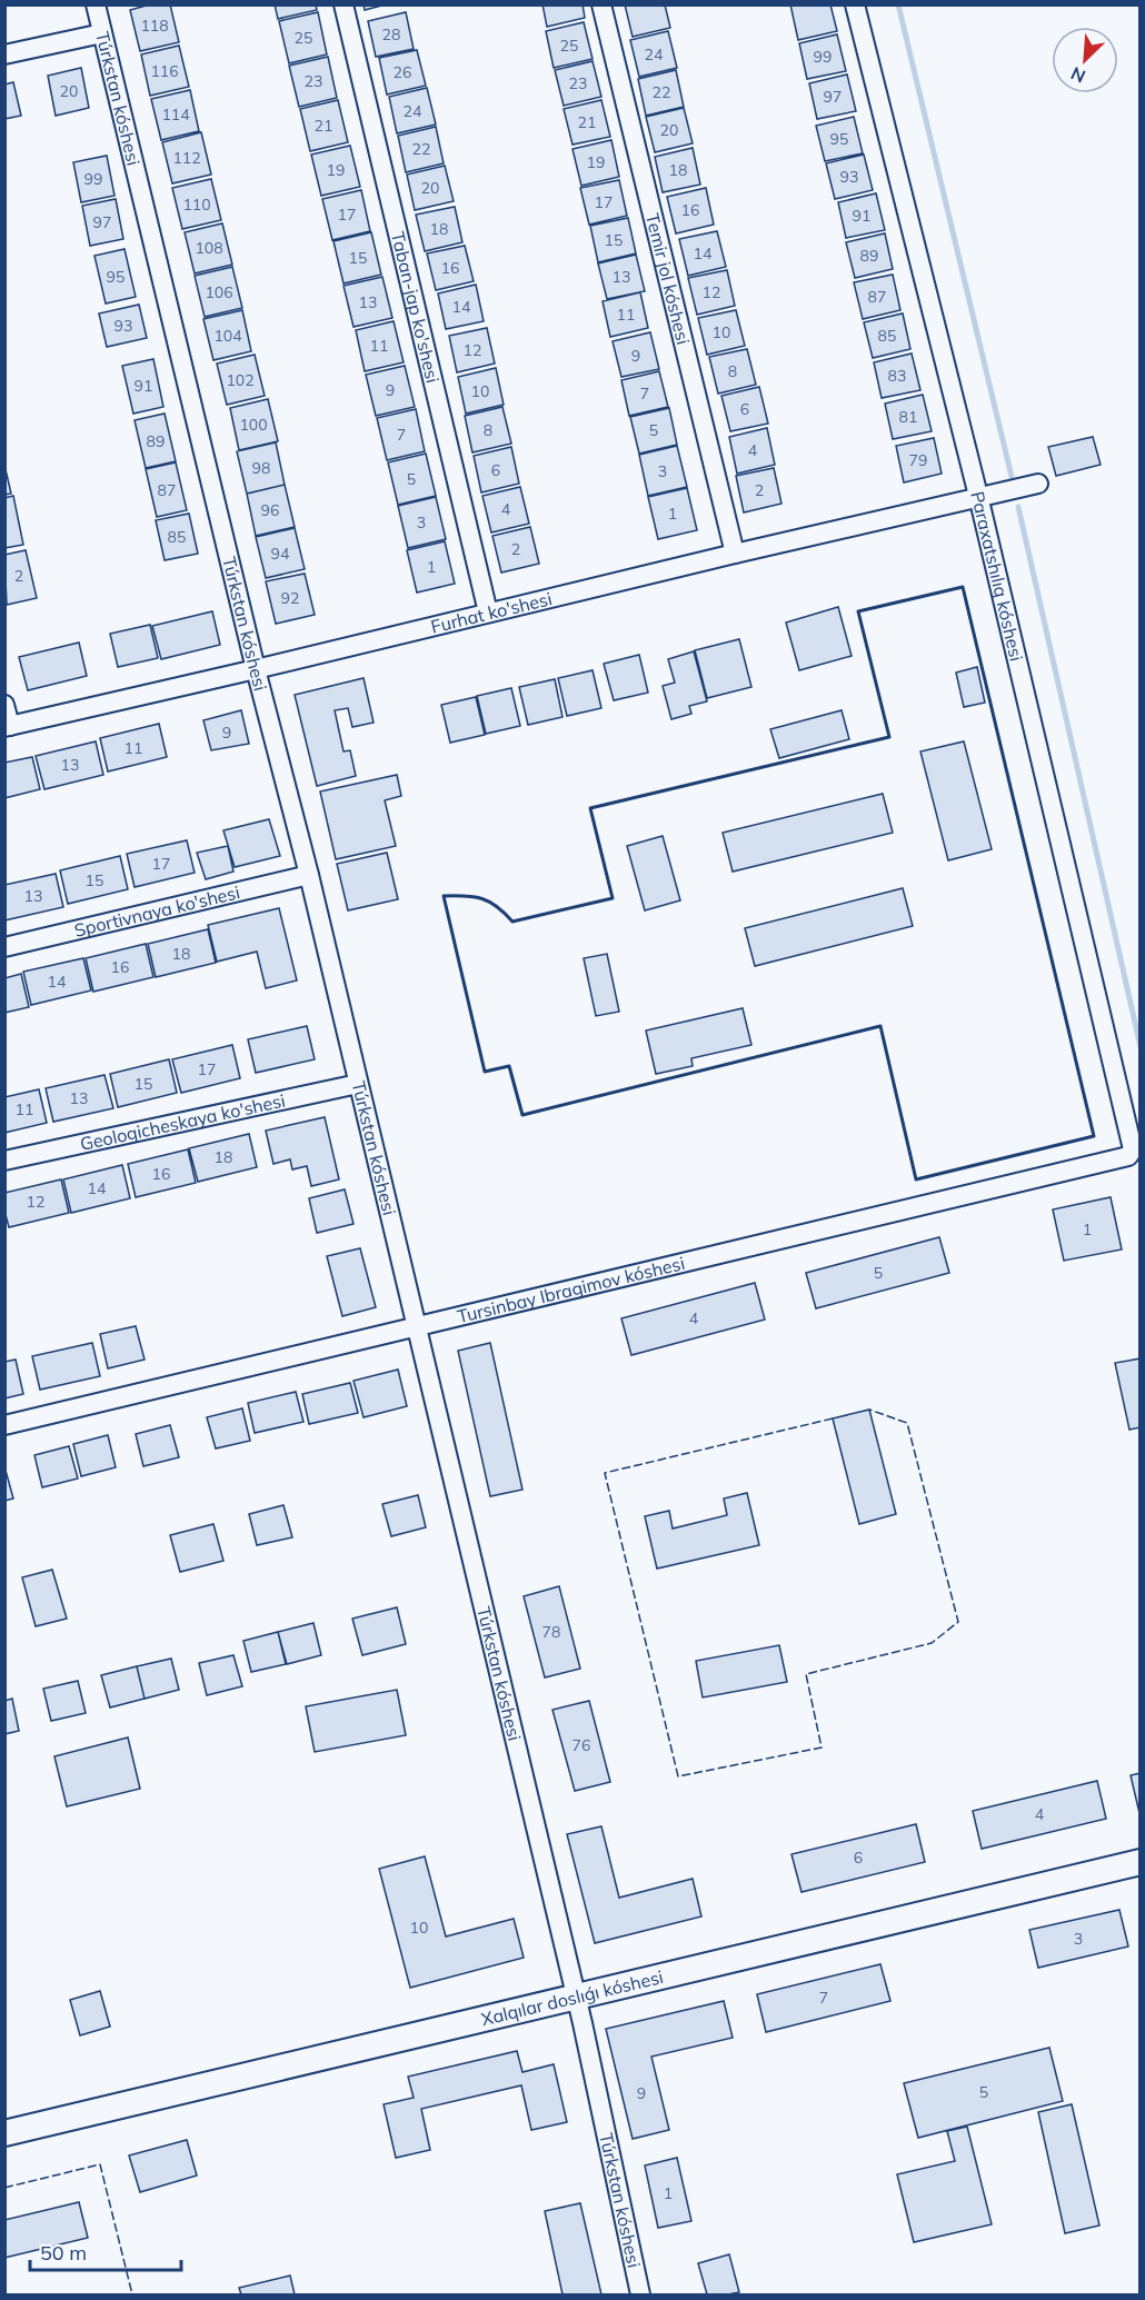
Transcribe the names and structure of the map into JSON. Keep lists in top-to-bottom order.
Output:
{
  "streets": {
    "street": [
      "Túrkstan kóshesi",
      "Temir jol kóshesi",
      "Taban-jap ko'shesi",
      "Paraxatshılıq kóshesi",
      "Furhat ko'shesi",
      "Sportivnaya ko'shesi",
      "Geologicheskaya ko'shesi",
      "Tursinbay Ibragimov kóshesi",
      "Xalqılar doslıǵı kóshesi"
    ]
  },
  "crossings": [
    ["Túrkstan kóshesi", "Furhat ko'shesi"],
    ["Túrkstan kóshesi", "Sportivnaya ko'shesi"],
    ["Túrkstan kóshesi", "Geologicheskaya ko'shesi"],
    ["Túrkstan kóshesi", "Tursinbay Ibragimov kóshesi"],
    ["Túrkstan kóshesi", "Xalqılar doslıǵı kóshesi"],
    ["Temir jol kóshesi", "Furhat ko'shesi"],
    ["Taban-jap ko'shesi", "Furhat ko'shesi"],
    ["Paraxatshılıq kóshesi", "Furhat ko'shesi"],
    ["Paraxatshılıq kóshesi", "Tursinbay Ibragimov kóshesi"]
  ],
  "house_numbers": [
    "118",
    "28",
    "25",
    "25",
    "24",
    "99",
    "116",
    "26",
    "23",
    "23",
    "20",
    "22",
    "97",
    "24",
    "114",
    "21",
    "21",
    "20",
    "95",
    "22",
    "112",
    "19",
    "19",
    "18",
    "93",
    "99",
    "20",
    "17",
    "110",
    "16",
    "17",
    "91",
    "97",
    "18",
    "15",
    "108",
    "14",
    "89",
    "15",
    "16",
    "95",
    "13",
    "106",
    "12",
    "87",
    "13",
    "14",
    "11",
    "93",
    "10",
    "104",
    "85",
    "11",
    "12",
    "9",
    "8",
    "83",
    "102",
    "91",
    "9",
    "10",
    "7",
    "6",
    "81",
    "100",
    "8",
    "5",
    "7",
    "89",
    "4",
    "79",
    "98",
    "6",
    "3",
    "5",
    "87",
    "2",
    "4",
    "96",
    "1",
    "3",
    "85",
    "2",
    "94",
    "1",
    "2",
    "92",
    "9",
    "11",
    "13",
    "17",
    "15",
    "13",
    "18",
    "16",
    "14",
    "17",
    "15",
    "13",
    "11",
    "18",
    "16",
    "14",
    "12",
    "1",
    "5",
    "4",
    "78",
    "76",
    "4",
    "6",
    "10",
    "3",
    "7",
    "5",
    "9",
    "1"
  ],
  "scale_bar": "50 m",
  "north": "bottom left"
}
